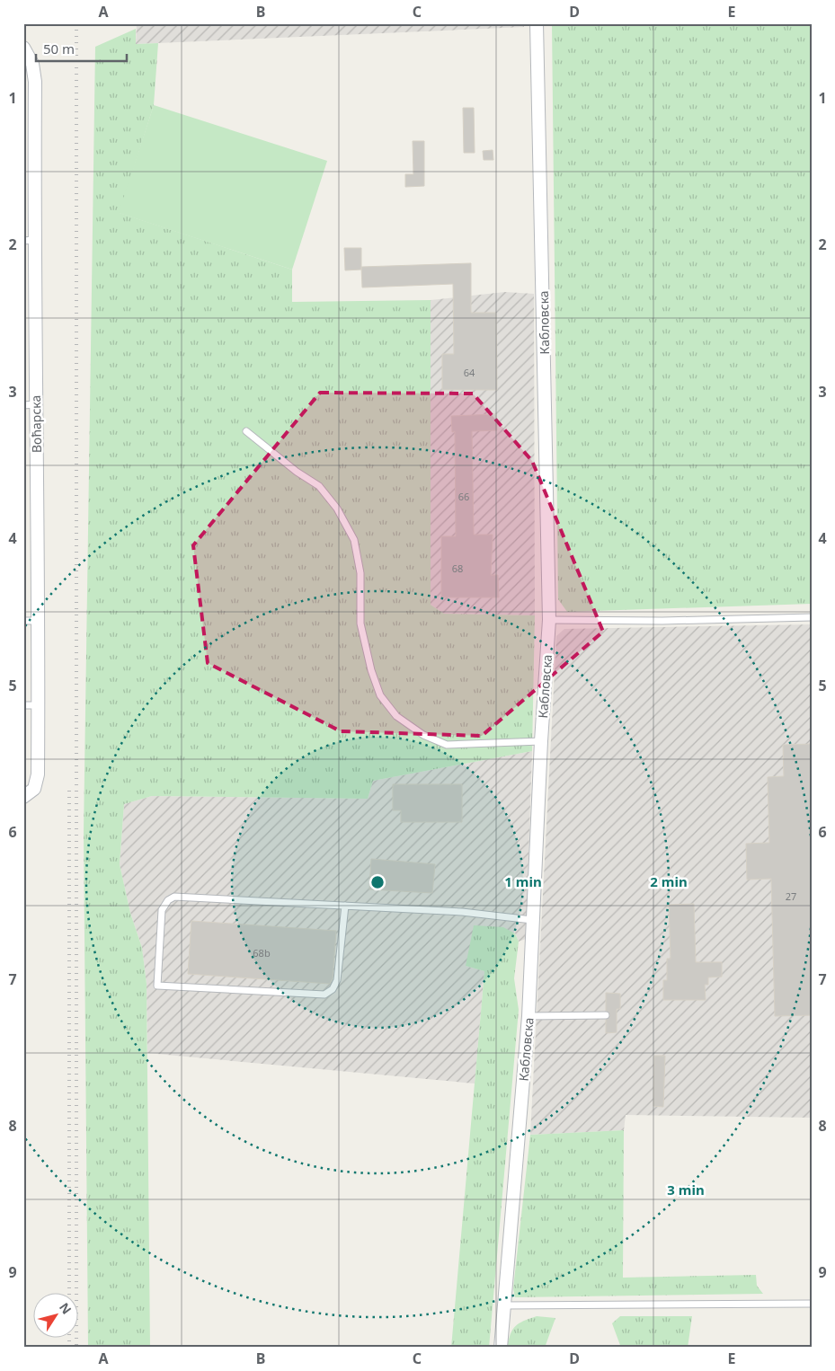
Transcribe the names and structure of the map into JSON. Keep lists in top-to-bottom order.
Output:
{
  "streets": {
    "street": ["Кабловска", "Воћарска"]
  },
  "house_numbers": [
    "64",
    "66",
    "68",
    "27",
    "68b"
  ],
  "scale_bar": "50 m",
  "north": "top right",
  "grid": {
    "columns": [
      "A",
      "B",
      "C",
      "D",
      "E"
    ],
    "rows": [
      "1",
      "2",
      "3",
      "4",
      "5",
      "6",
      "7",
      "8",
      "9"
    ]
  },
  "rings": ["1 min", "2 min", "3 min"]
}
